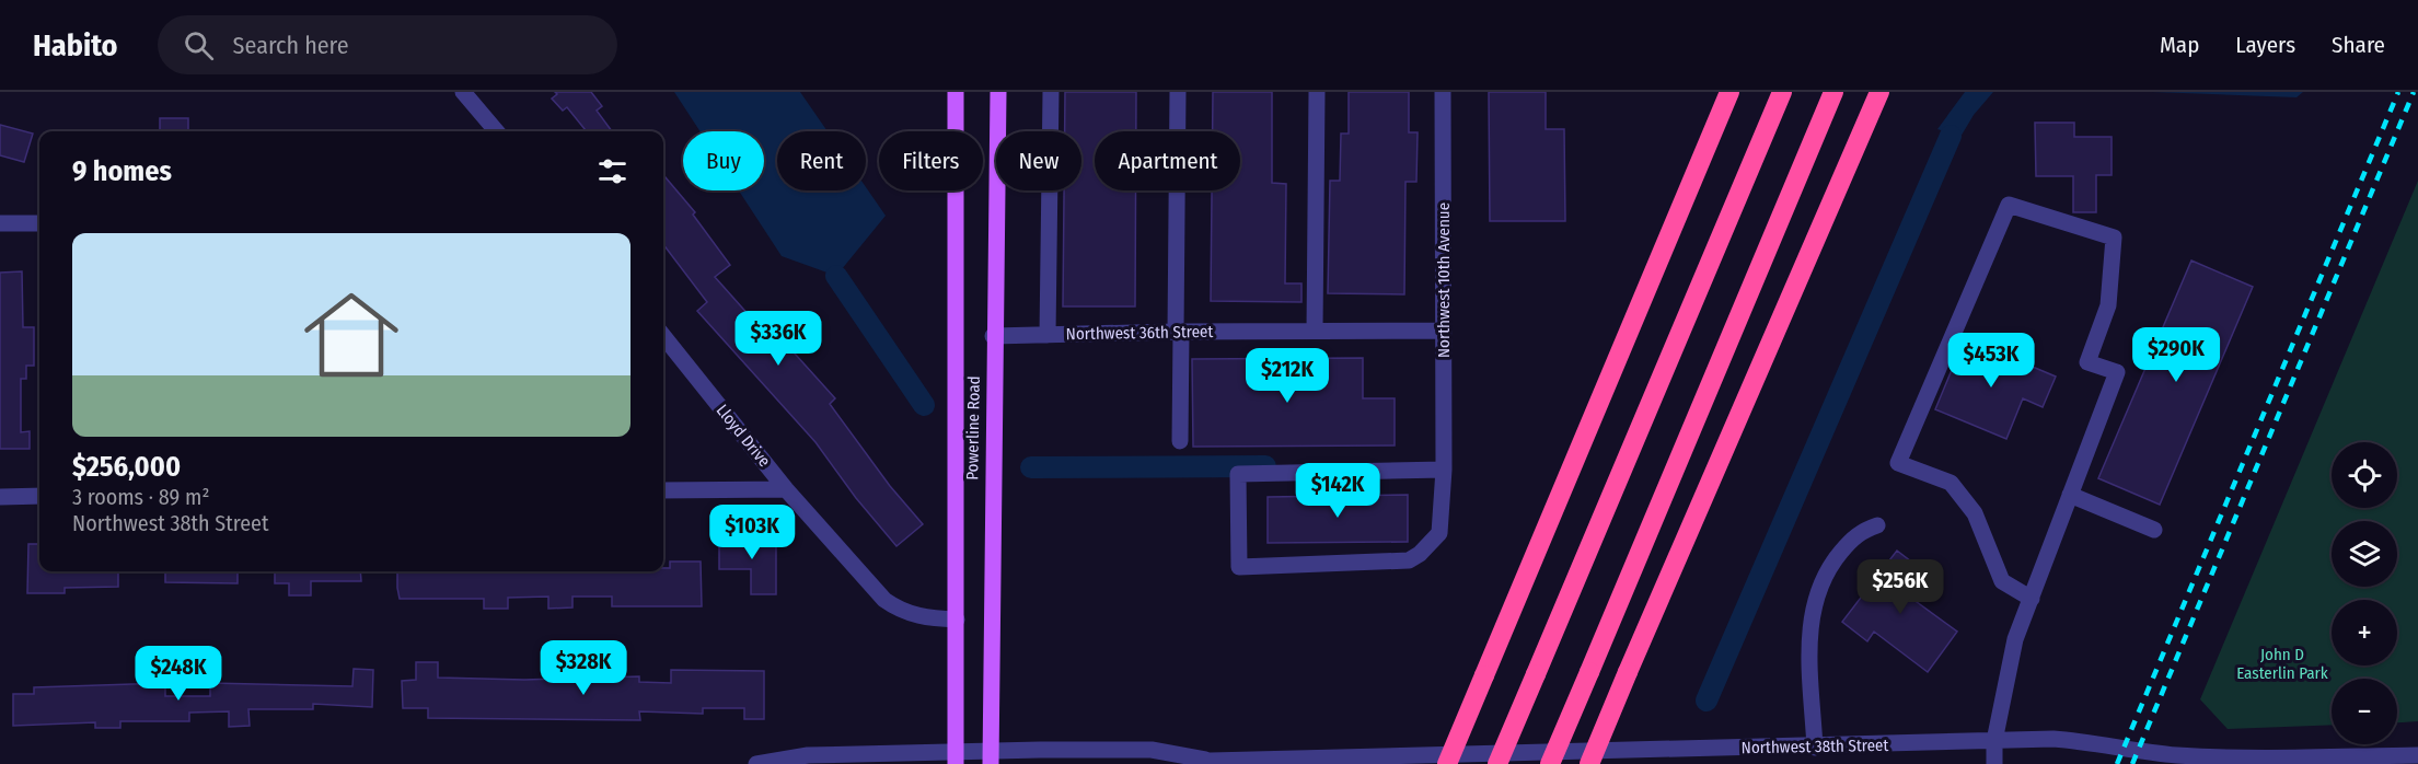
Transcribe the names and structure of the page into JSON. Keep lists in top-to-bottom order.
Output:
{
  "streets": {
    "main road": ["Powerline Road"],
    "street": [
      "Northwest 10th Avenue",
      "Northwest 36th Street",
      "Lloyd Drive",
      "Northwest 38th Street"
    ]
  },
  "crossings": [
    ["Northwest 10th Avenue", "Northwest 36th Street"],
    ["Northwest 36th Street", "Powerline Road"],
    ["Powerline Road", "Lloyd Drive"],
    ["Powerline Road", "Northwest 38th Street"]
  ],
  "parks": ["John D Easterlin Park"],
  "page": {
    "header": "Habito",
    "search": "Search here",
    "nav": ["Map", "Layers", "Share"],
    "chip": [
      "Buy",
      "Rent",
      "Filters",
      "New",
      "Apartment"
    ],
    "heading": "9 homes",
    "list": [
      {
        "name": "$256,000",
        "note": "3 rooms · 89 m² · Northwest 38th Street"
      }
    ],
    "price": [
      "$336K",
      "$290K",
      "$453K",
      "$212K",
      "$142K",
      "$103K",
      "$256K",
      "$328K",
      "$248K"
    ],
    "map_buttons": ["+", "−"]
  }
}
